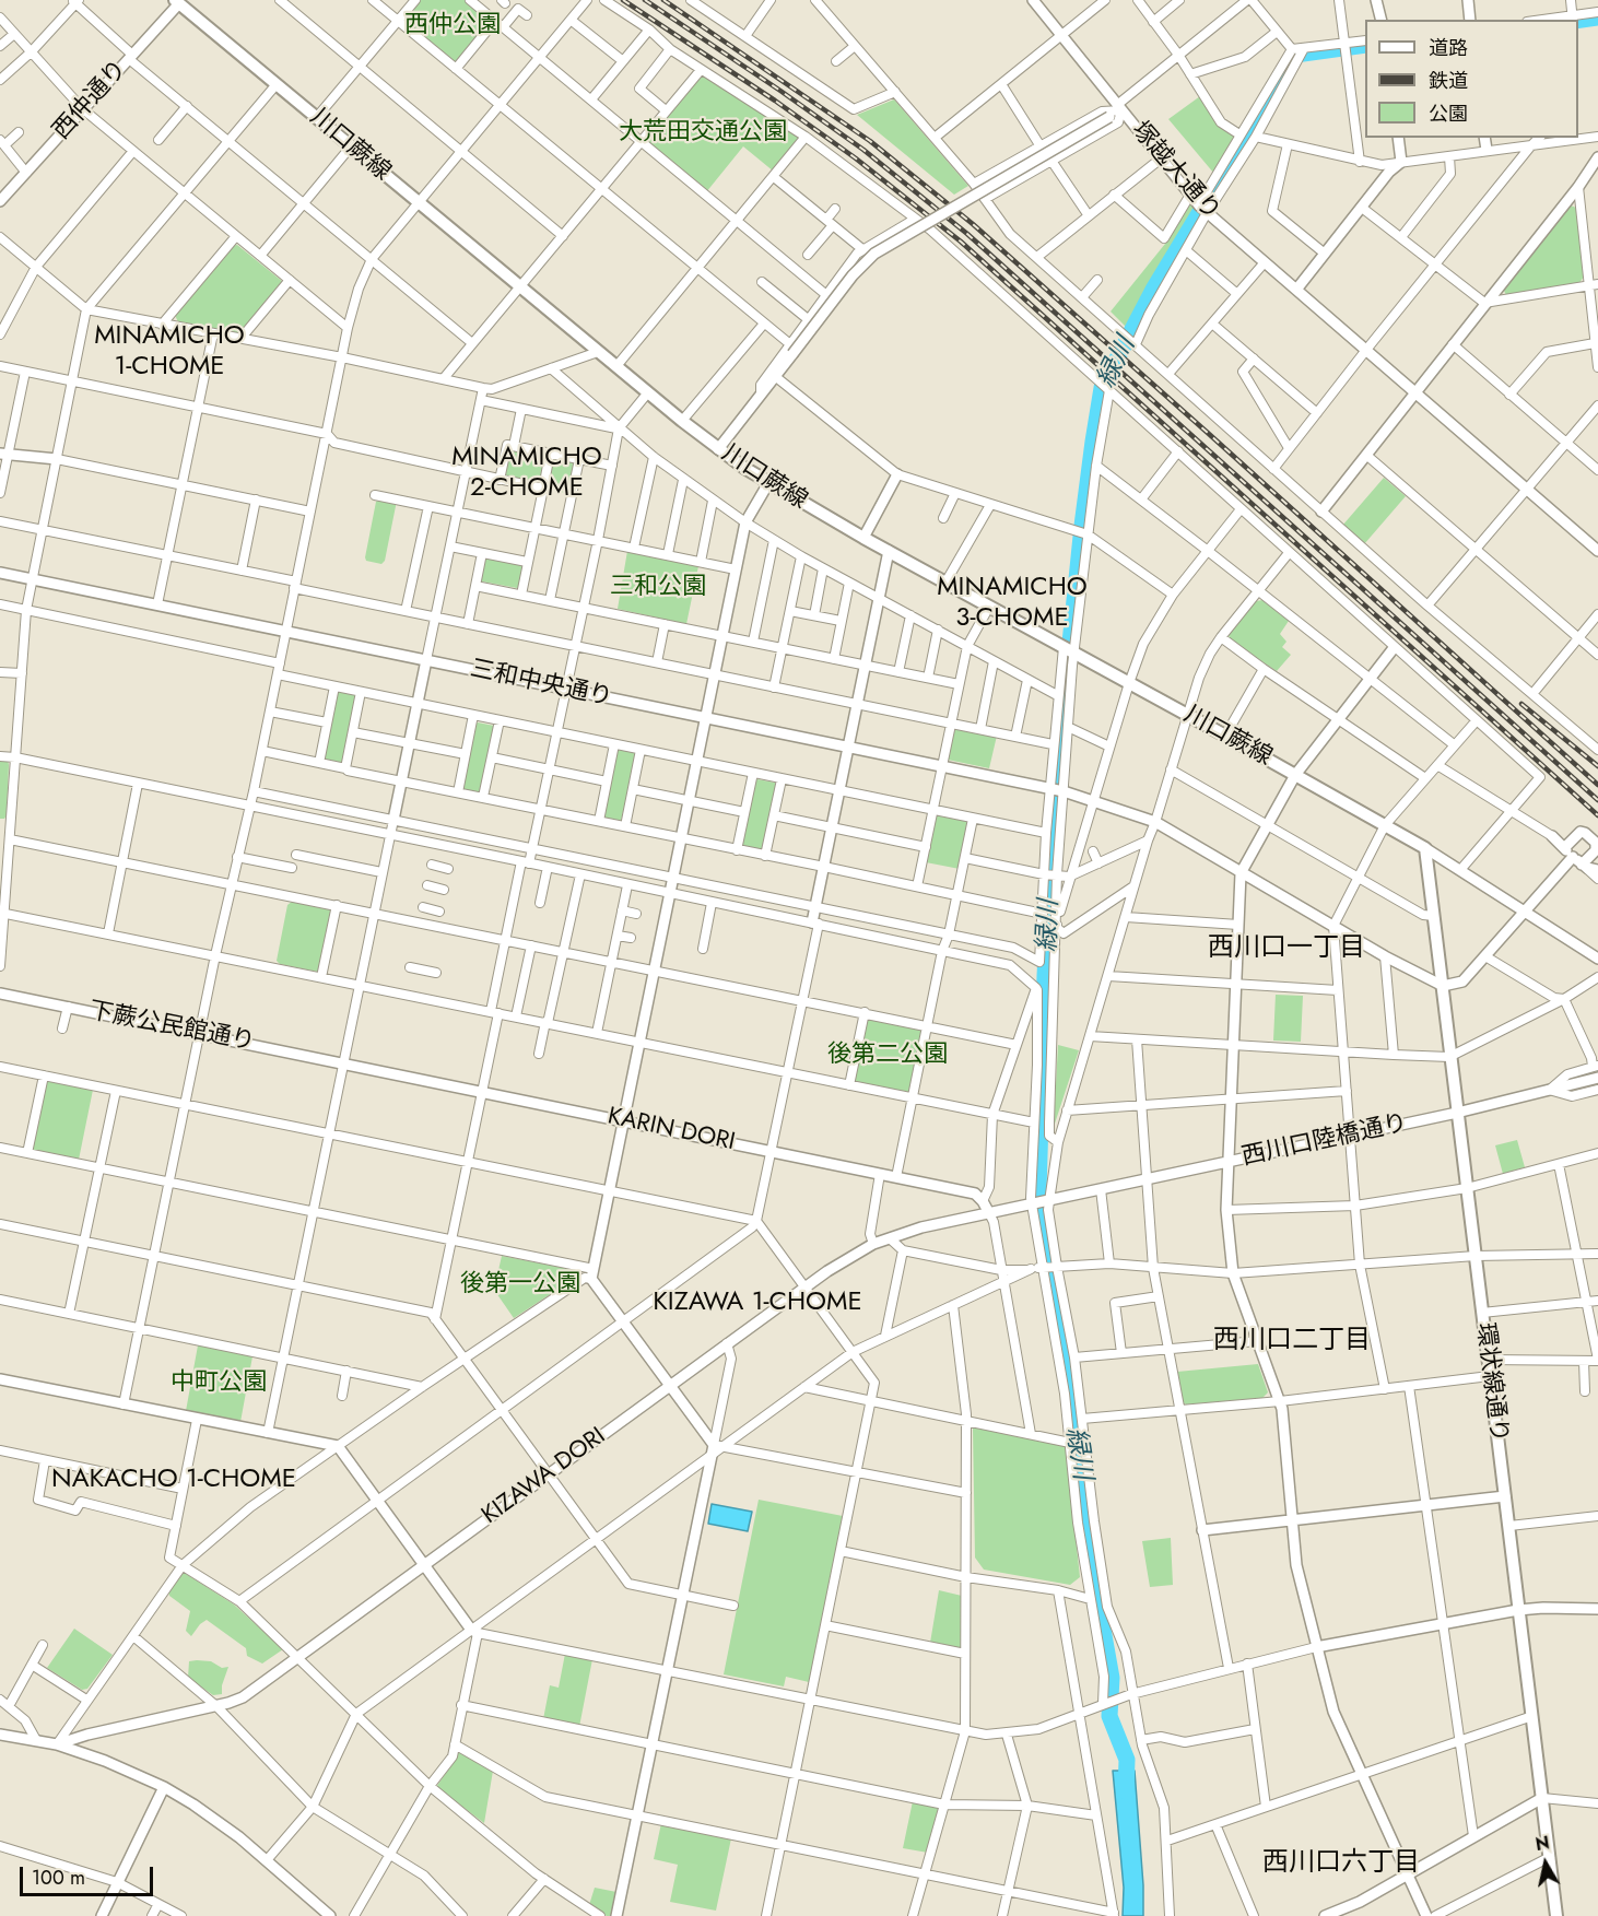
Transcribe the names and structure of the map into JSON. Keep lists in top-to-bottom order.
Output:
{
  "streets": {
    "main road": ["川口蕨線", "環状線通り"],
    "street": [
      "西仲通り",
      "塚越大通り",
      "三和中央通り",
      "下蕨公民館通り",
      "KARIN DORI",
      "西川口陸橋通り",
      "KIZAWA DORI"
    ]
  },
  "crossings": [
    ["西仲通り", "川口蕨線"],
    ["川口蕨線", "環状線通り"],
    ["下蕨公民館通り", "KARIN DORI"],
    ["西川口陸橋通り", "環状線通り"],
    ["西川口陸橋通り", "KIZAWA DORI"]
  ],
  "districts": [
    "MINAMICHO 1-CHOME",
    "MINAMICHO 2-CHOME",
    "MINAMICHO 3-CHOME",
    "西川口一丁目",
    "KIZAWA 1-CHOME",
    "西川口二丁目",
    "NAKACHO 1-CHOME",
    "西川口六丁目"
  ],
  "water": ["緑川"],
  "parks": [
    "西仲公園",
    "大荒田交通公園",
    "三和公園",
    "後第二公園",
    "後第一公園",
    "中町公園"
  ],
  "legend": ["道路", "鉄道", "公園"],
  "scale_bar": "100 m",
  "north": "top"
}
